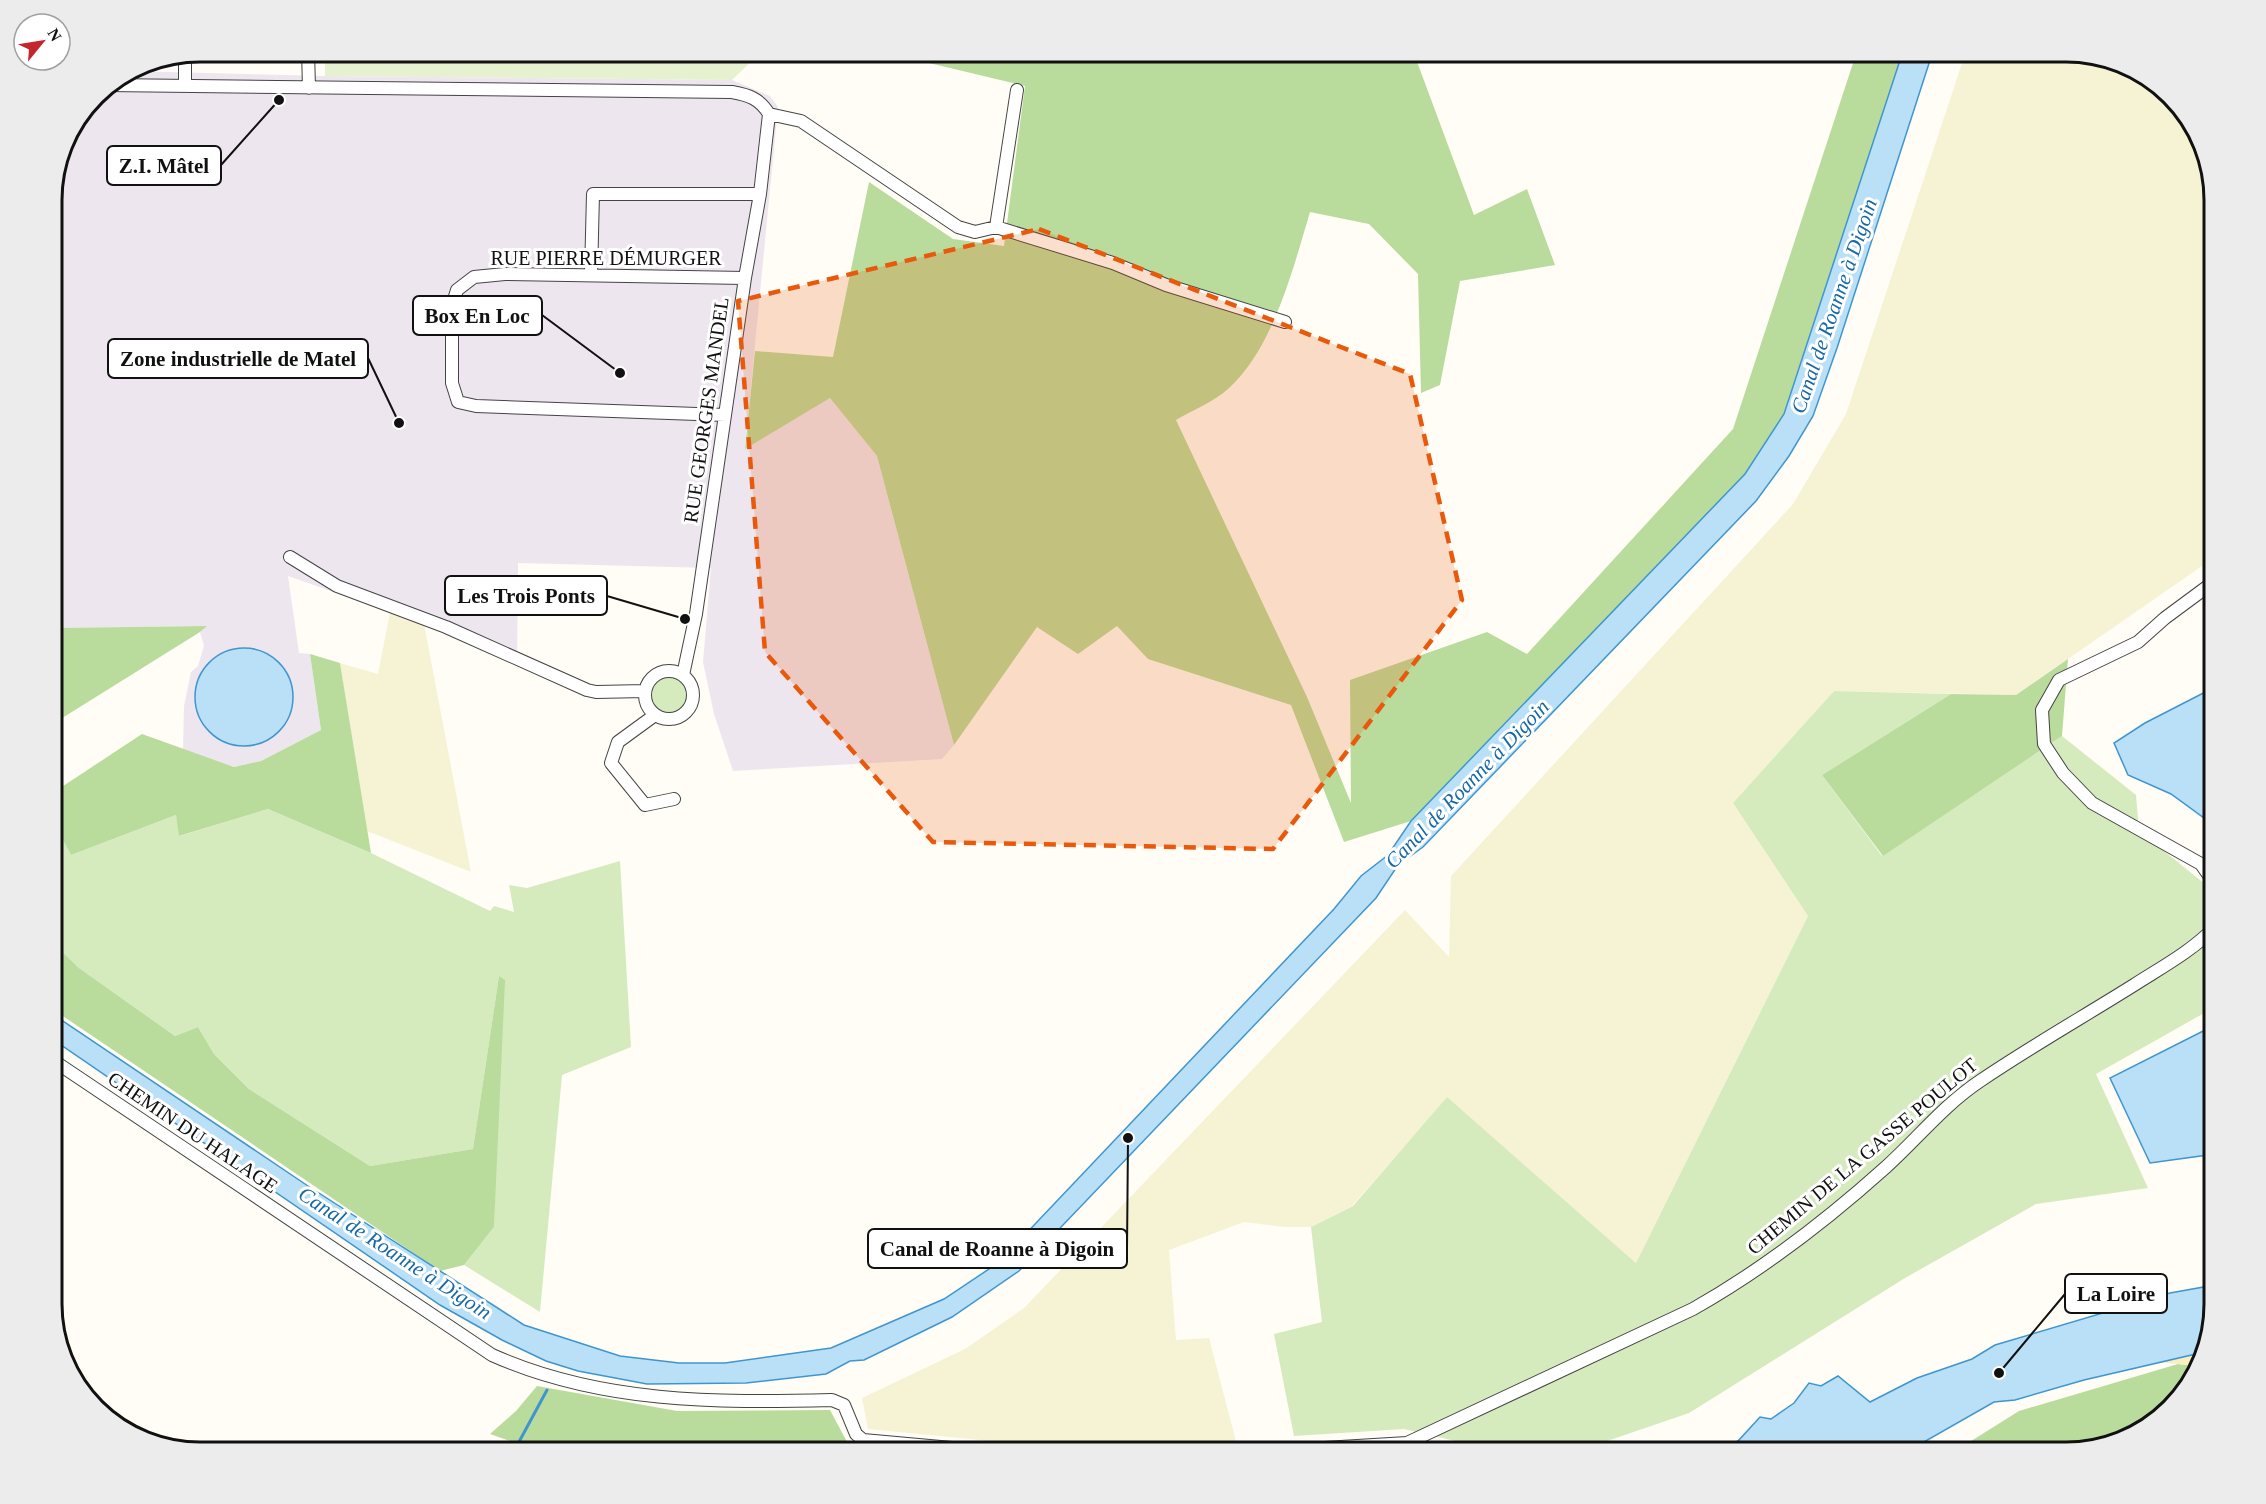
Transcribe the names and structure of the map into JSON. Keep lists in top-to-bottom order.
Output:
{
  "streets": {
    "street": [
      "RUE PIERRE DÉMURGER",
      "RUE GEORGES MANDEL",
      "CHEMIN DU HALAGE",
      "CHEMIN DE LA GASSE POULOT"
    ]
  },
  "crossings": [
    ["RUE PIERRE DÉMURGER", "RUE GEORGES MANDEL"]
  ],
  "water": ["Canal de Roanne à Digoin"],
  "places": [
    "Z.I. Mâtel",
    "Box En Loc",
    "Zone industrielle de Matel",
    "Les Trois Ponts",
    "Canal de Roanne à Digoin",
    "La Loire"
  ],
  "north": "top right"
}
